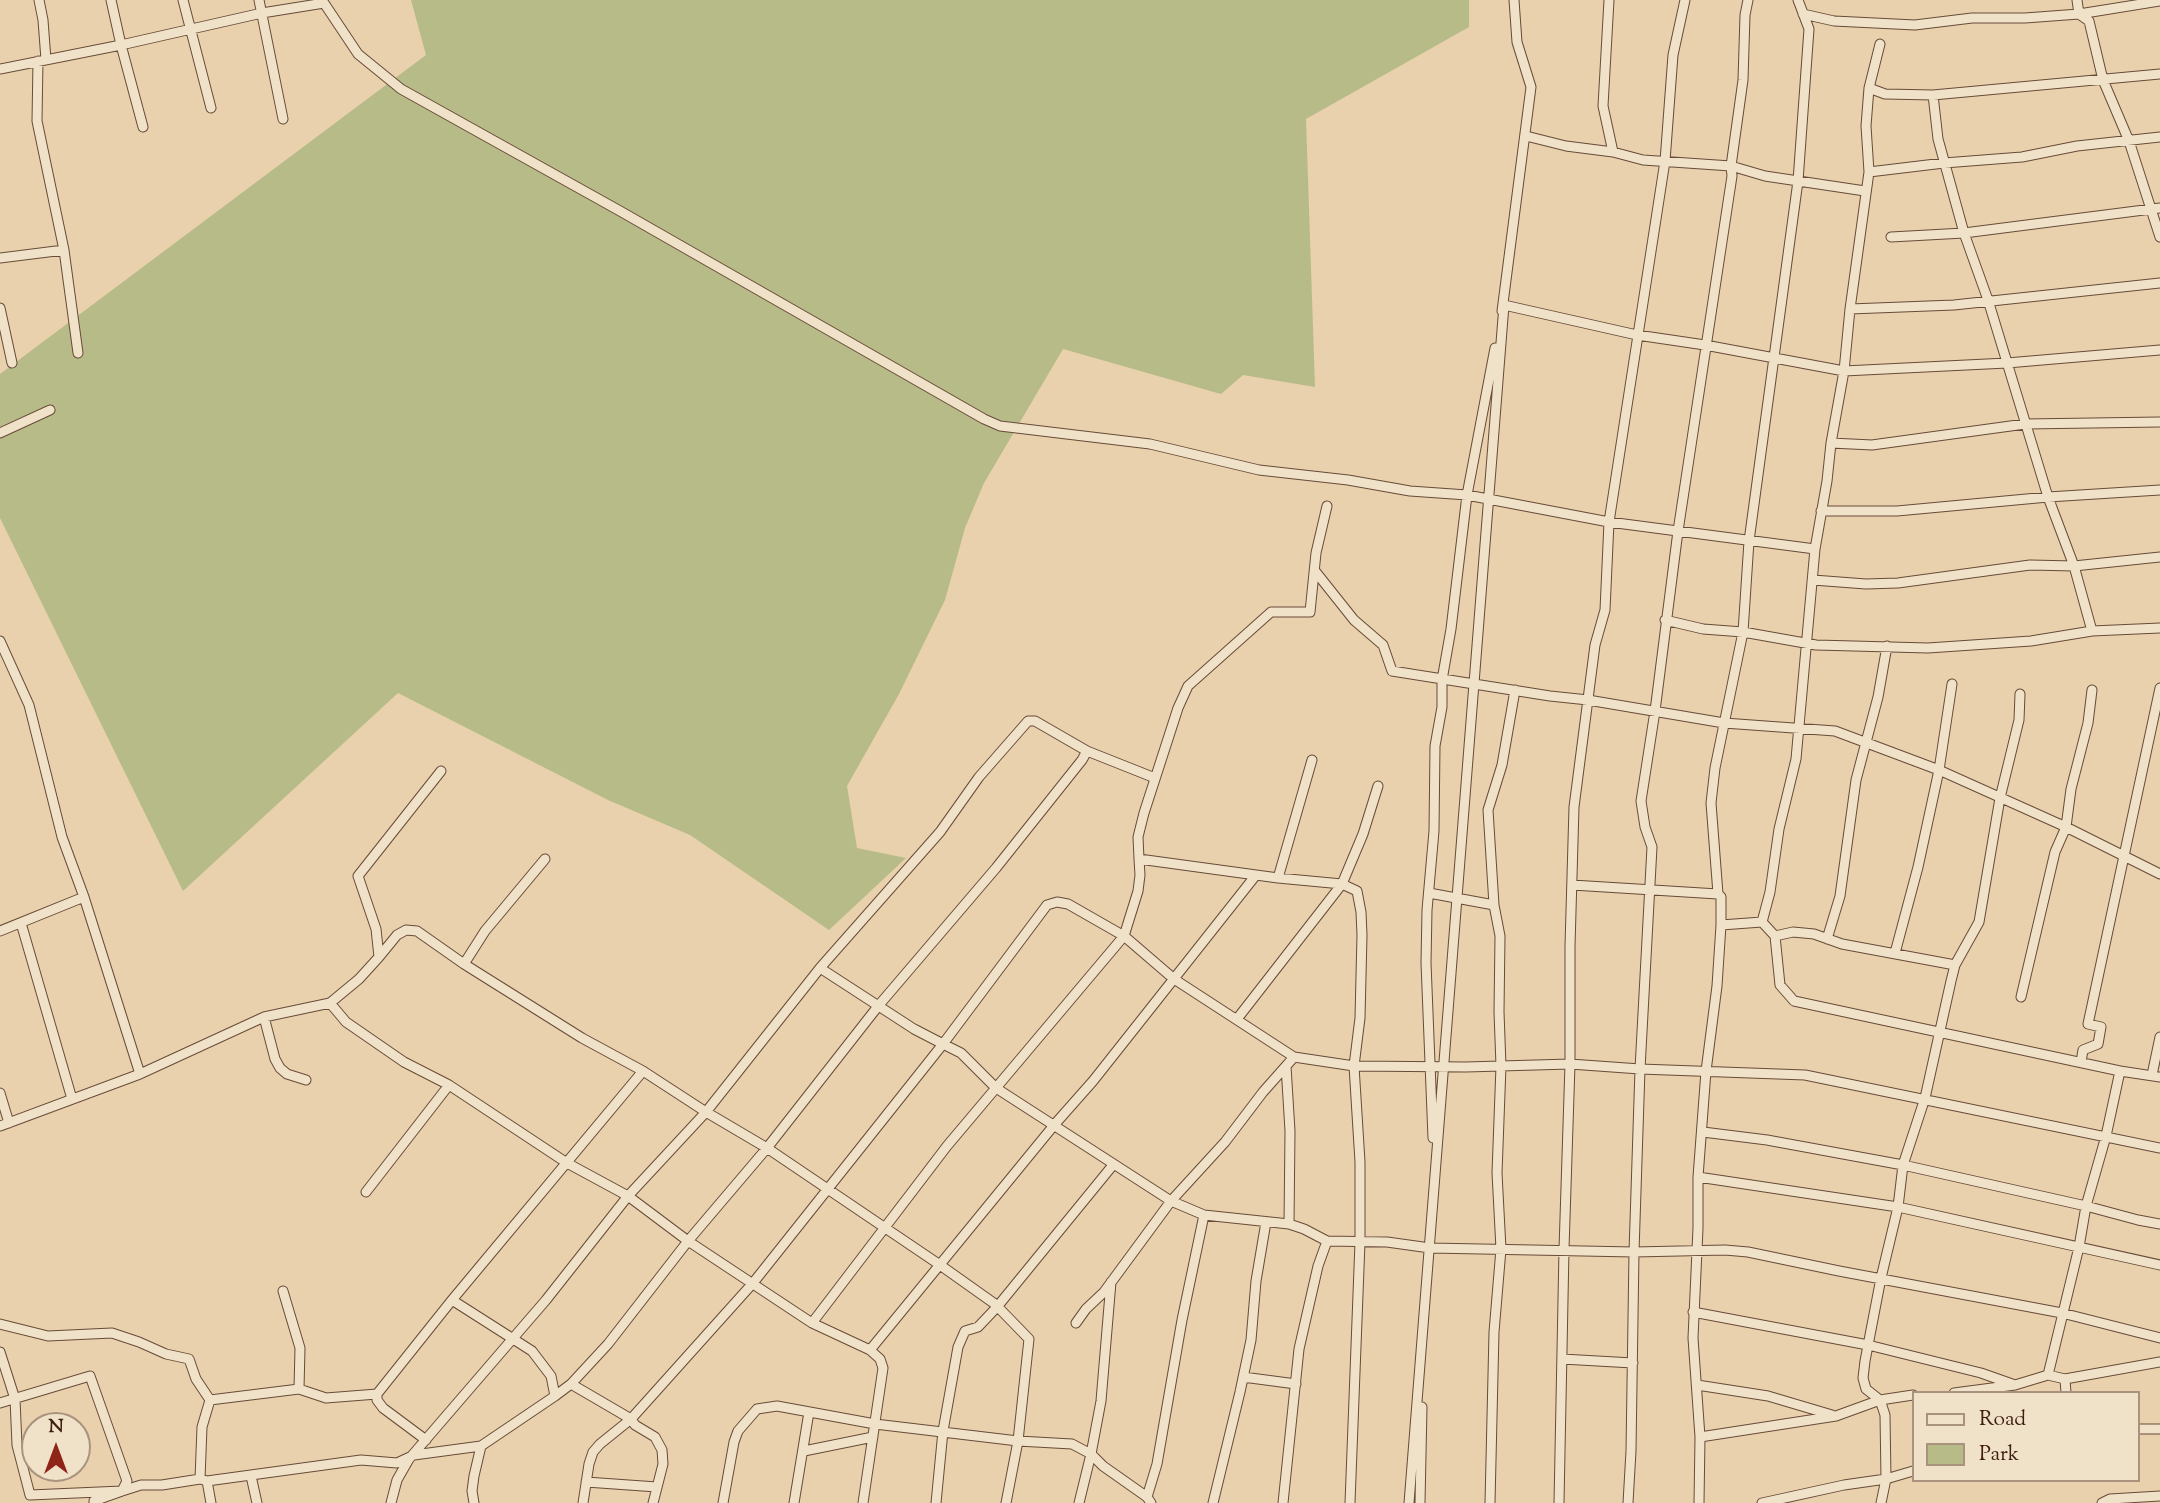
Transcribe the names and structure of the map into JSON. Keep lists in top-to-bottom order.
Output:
{
  "legend": ["Road", "Park"],
  "north": "top"
}
